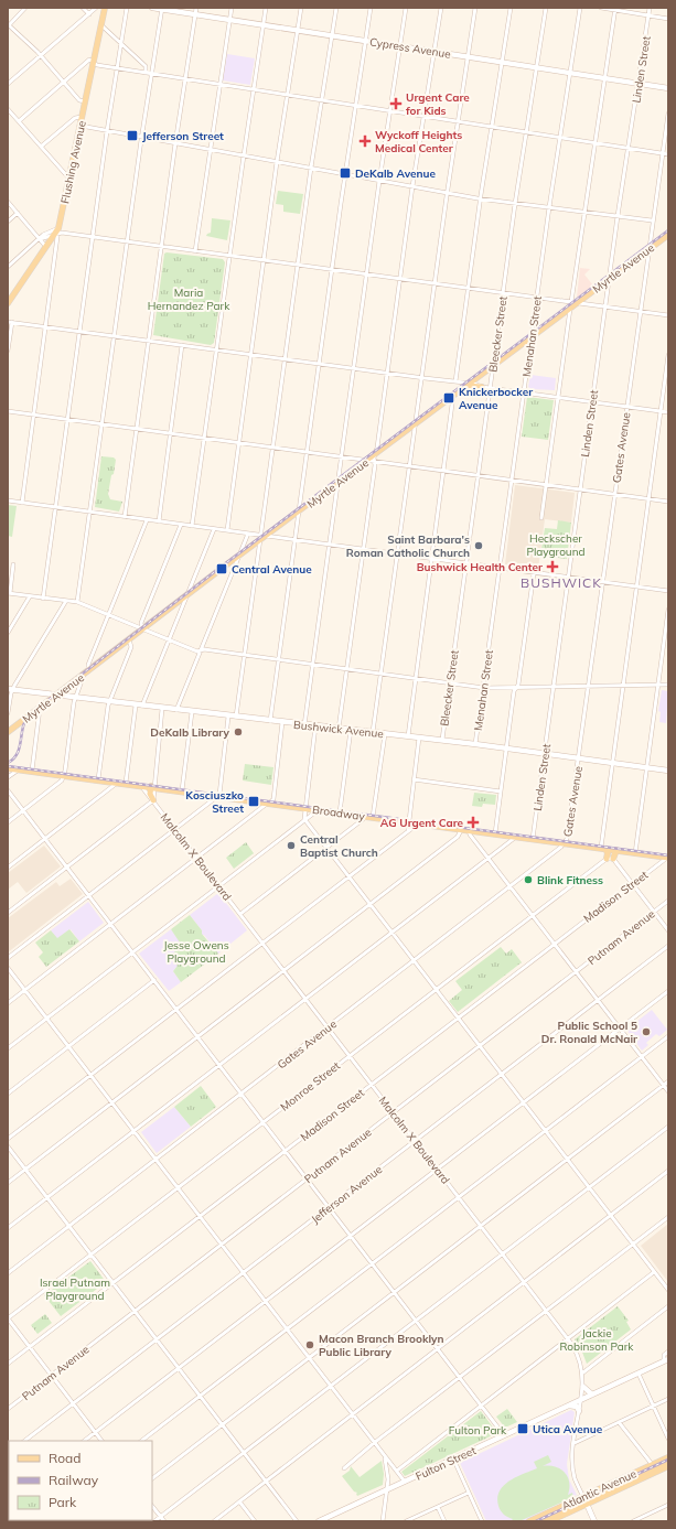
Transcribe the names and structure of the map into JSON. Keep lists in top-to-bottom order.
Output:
{
  "streets": {
    "main road": [
      "Cypress Avenue",
      "Flushing Avenue",
      "Myrtle Avenue",
      "Bushwick Avenue",
      "Broadway",
      "Fulton Street",
      "Atlantic Avenue"
    ],
    "street": [
      "Linden Street",
      "Bleecker Street",
      "Menahan Street",
      "Gates Avenue",
      "Malcolm X Boulevard",
      "Madison Street",
      "Putnam Avenue",
      "Monroe Street",
      "Jefferson Avenue"
    ]
  },
  "crossings": [
    ["Cypress Avenue", "Linden Street"],
    ["Cypress Avenue", "Bleecker Street"],
    ["Cypress Avenue", "Menahan Street"],
    ["Linden Street", "Myrtle Avenue"],
    ["Linden Street", "Bushwick Avenue"],
    ["Linden Street", "Broadway"],
    ["Myrtle Avenue", "Bleecker Street"],
    ["Myrtle Avenue", "Menahan Street"],
    ["Myrtle Avenue", "Gates Avenue"],
    ["Myrtle Avenue", "Bushwick Avenue"],
    ["Bleecker Street", "Bushwick Avenue"],
    ["Menahan Street", "Bushwick Avenue"],
    ["Gates Avenue", "Bushwick Avenue"],
    ["Gates Avenue", "Broadway"],
    ["Gates Avenue", "Malcolm X Boulevard"],
    ["Broadway", "Malcolm X Boulevard"],
    ["Broadway", "Madison Street"],
    ["Malcolm X Boulevard", "Madison Street"],
    ["Malcolm X Boulevard", "Putnam Avenue"],
    ["Malcolm X Boulevard", "Monroe Street"],
    ["Malcolm X Boulevard", "Jefferson Avenue"],
    ["Malcolm X Boulevard", "Fulton Street"]
  ],
  "districts": ["BUSHWICK"],
  "parks": [
    "Maria Hernandez Park",
    "Heckscher Playground",
    "Jesse Owens Playground",
    "Israel Putnam Playground",
    "Jackie Robinson Park",
    "Fulton Park"
  ],
  "places": {
    "health": [
      "Urgent Care for Kids",
      "Wyckoff Heights Medical Center",
      "Bushwick Health Center",
      "AG Urgent Care"
    ],
    "transit": [
      "Jefferson Street",
      "DeKalb Avenue",
      "Knickerbocker Avenue",
      "Central Avenue",
      "Kosciuszko Street",
      "Utica Avenue"
    ],
    "other": [
      "Saint Barbara's Roman Catholic Church",
      "DeKalb Library",
      "Central Baptist Church",
      "Blink Fitness",
      "Public School 5 Dr. Ronald McNair",
      "Macon Branch Brooklyn Public Library"
    ]
  },
  "legend": ["Road", "Railway", "Park"]
}
